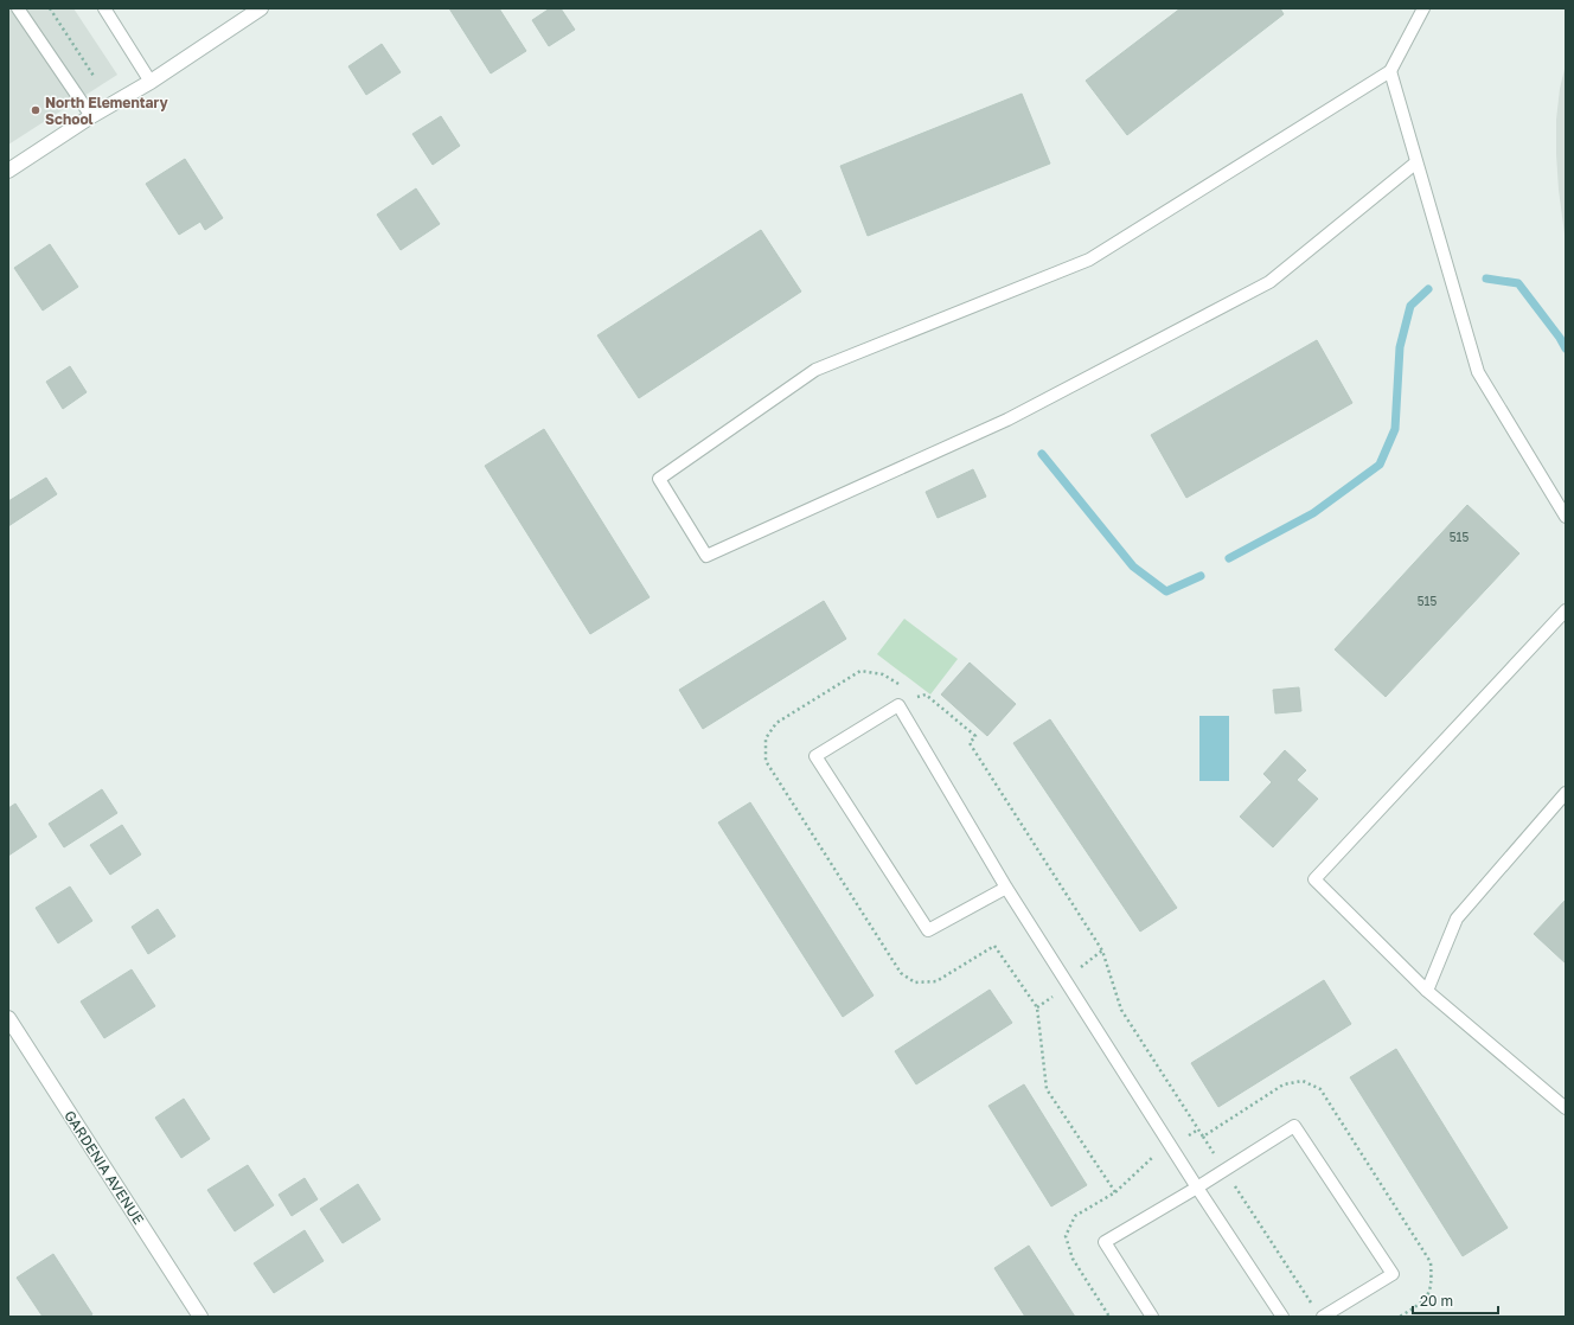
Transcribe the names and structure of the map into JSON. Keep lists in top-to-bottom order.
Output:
{
  "streets": {
    "street": ["GARDENIA AVENUE"]
  },
  "places": ["North Elementary School"],
  "house_numbers": ["515", "515"],
  "scale_bar": "20 m"
}
